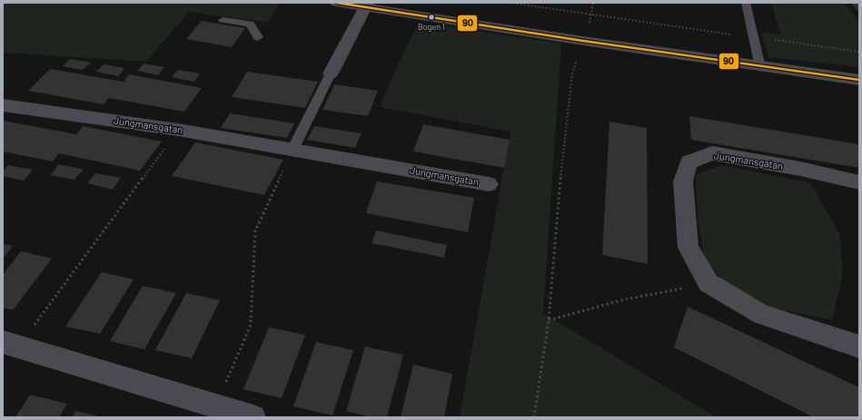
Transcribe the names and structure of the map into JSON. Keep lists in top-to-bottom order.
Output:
{
  "streets": {
    "street": ["Jungmansgatan"]
  },
  "places": ["Bogen 1"],
  "lines": ["transit line 90"]
}
